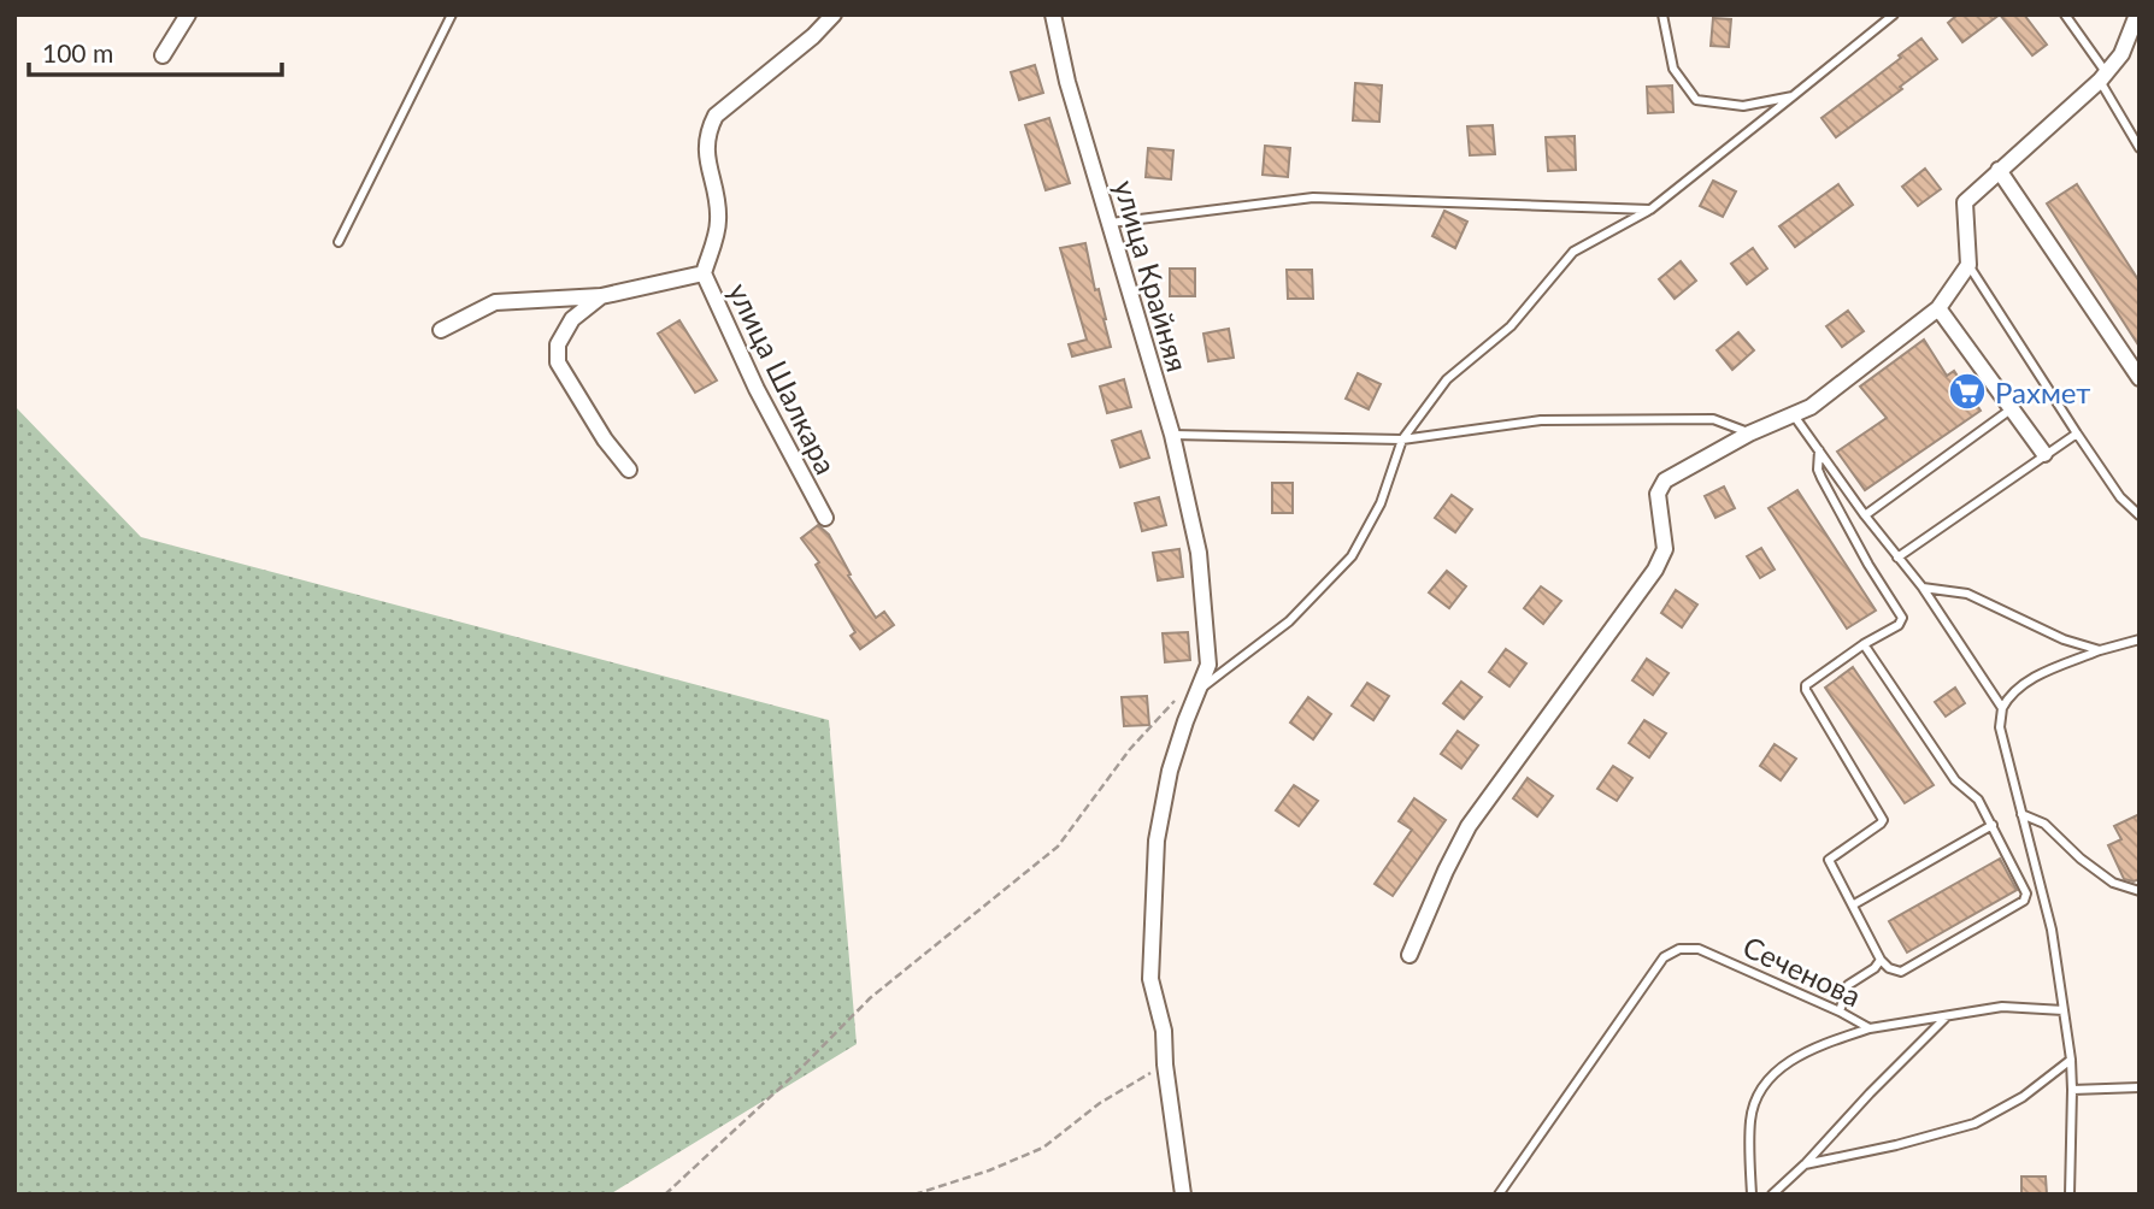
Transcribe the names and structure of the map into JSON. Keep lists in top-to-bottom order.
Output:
{
  "streets": {
    "street": ["улица Крайняя", "улица Шалкара"],
    "lane": ["Сеченова"]
  },
  "places": {
    "supermarket": ["Рахмет"]
  },
  "scale_bar": "100 m"
}
